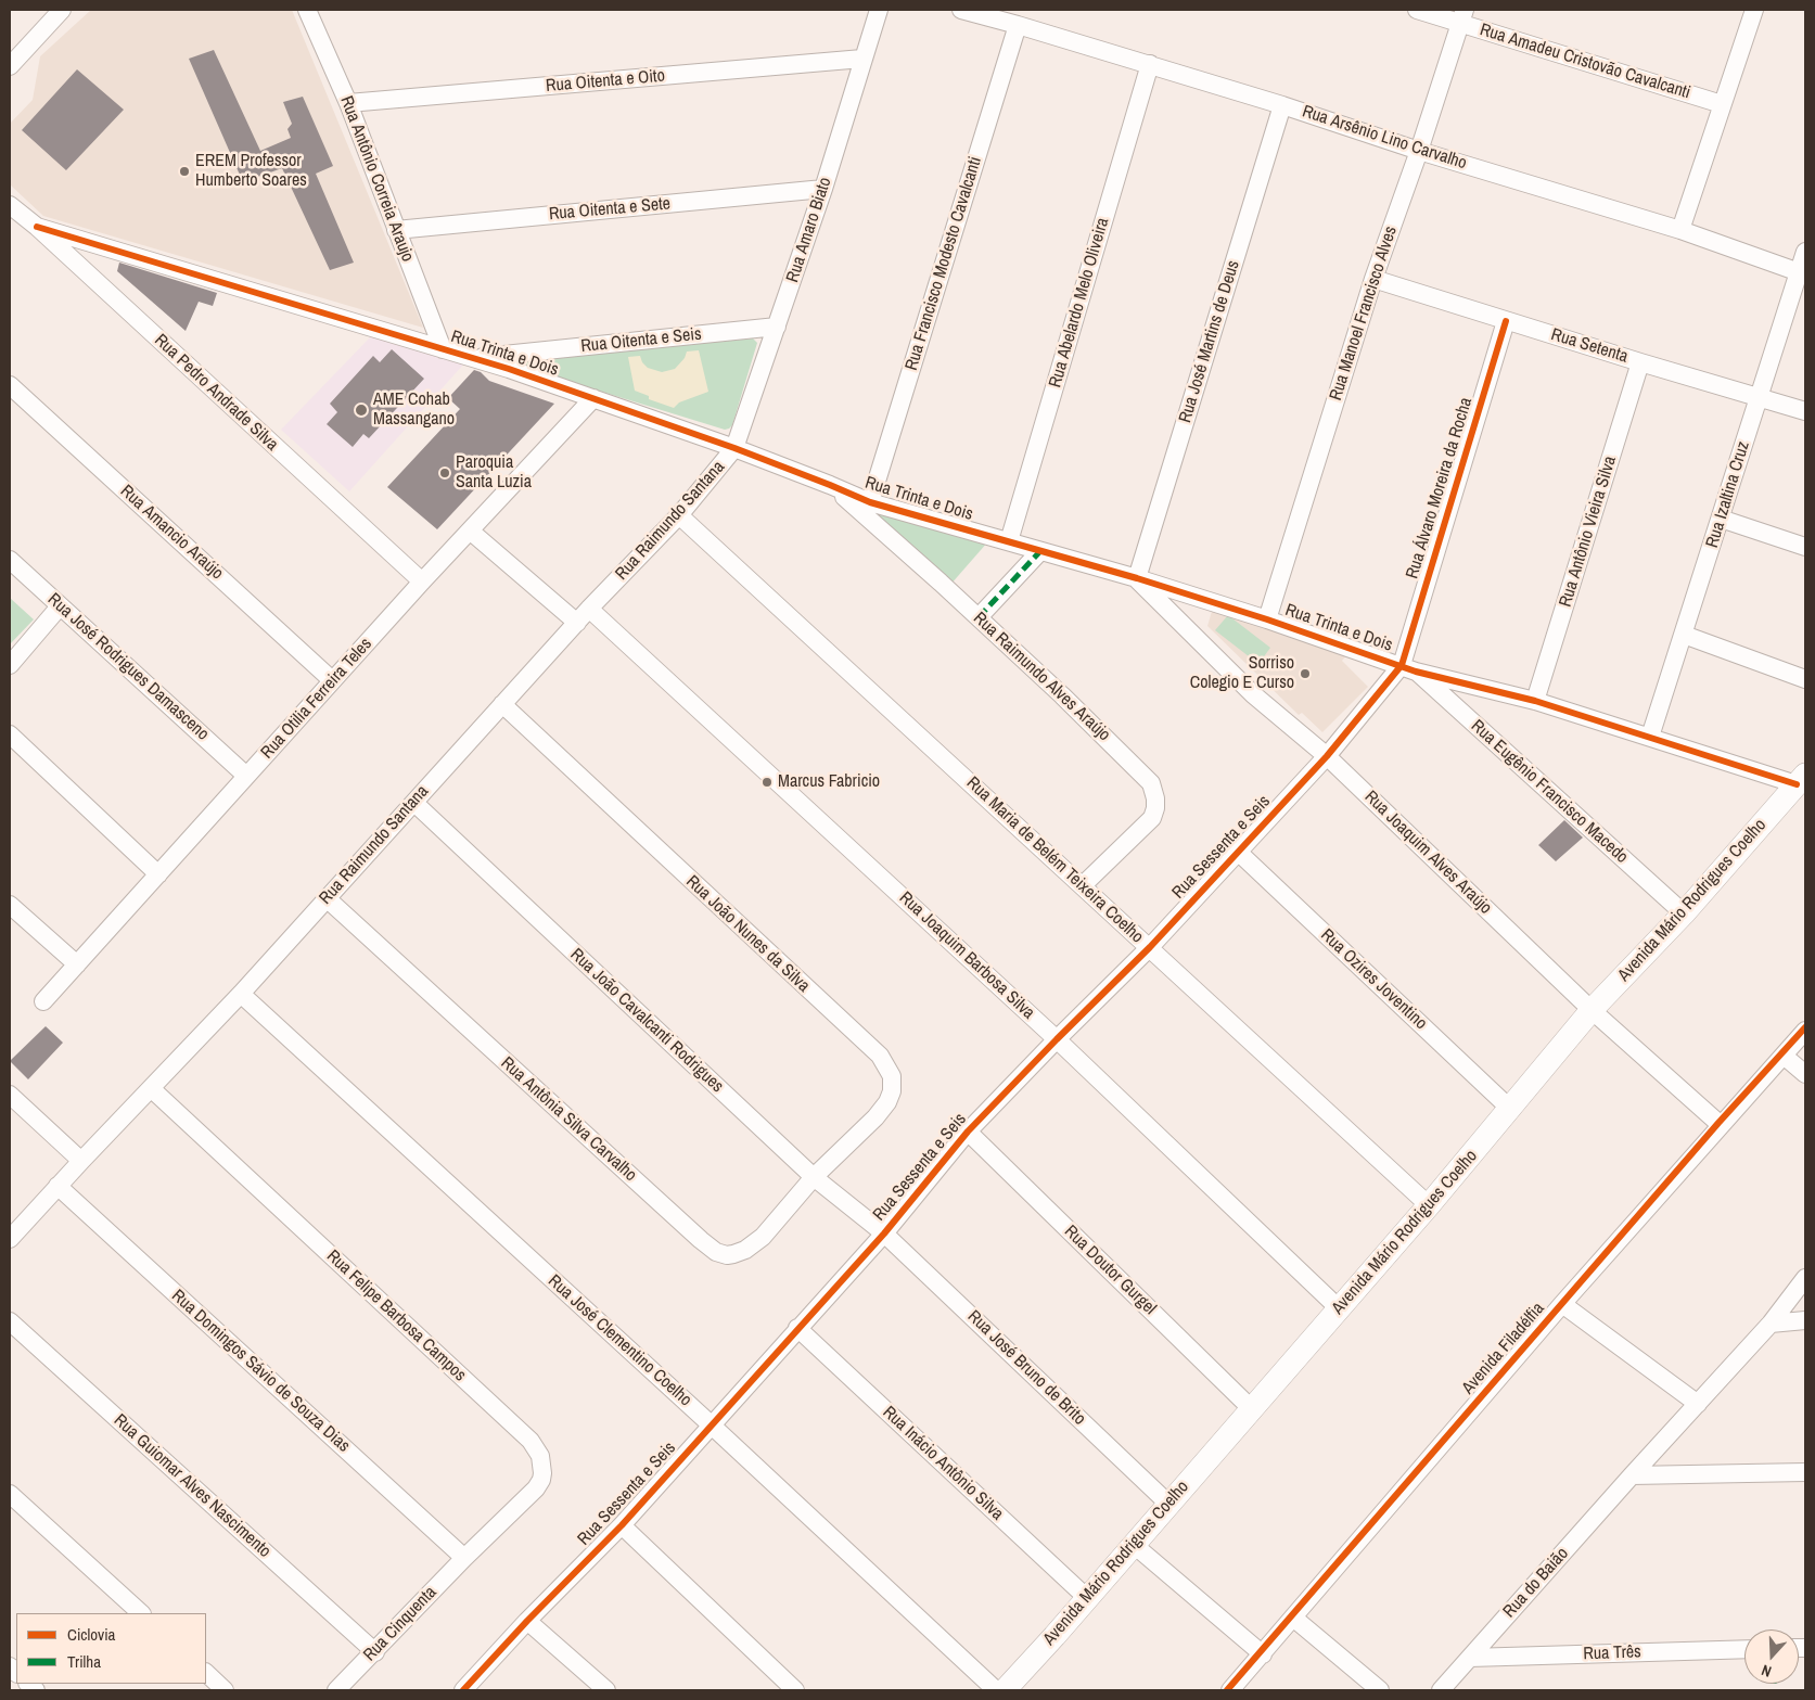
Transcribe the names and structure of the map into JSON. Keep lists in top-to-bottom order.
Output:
{
  "streets": {
    "main road": ["Avenida Mário Rodrigues Coelho"],
    "street": [
      "Rua Amadeu Cristovão Cavalcanti",
      "Rua Oitenta e Oito",
      "Rua Arsênio Lino Carvalho",
      "Rua Antônio Correia Araujo",
      "Rua Oitenta e Sete",
      "Rua Amaro Biato",
      "Rua Francisco Modesto Cavalcanti",
      "Rua Abelardo Melo Oliveira",
      "Rua Manoel Francisco Alves",
      "Rua Oitenta e Seis",
      "Rua José Martins de Deus",
      "Rua Setenta",
      "Rua Trinta e Dois",
      "Rua Pedro Andrade Silva",
      "Rua Álvaro Moreira da Rocha",
      "Rua Izaltina Cruz",
      "Rua Raimundo Santana",
      "Rua Antônio Vieira Silva",
      "Rua Amancio Araújo",
      "Rua José Rodrigues Damasceno",
      "Rua Raimundo Alves Araújo",
      "Rua Otilia Ferreira Teles",
      "Rua Eugênio Francisco Macedo",
      "Rua Sessenta e Seis",
      "Rua Joaquim Alves Araújo",
      "Rua Maria de Belém Teixeira Coelho",
      "Rua João Nunes da Silva",
      "Rua Joaquim Barbosa Silva",
      "Rua Ozires Joventino",
      "Rua João Cavalcanti Rodrigues",
      "Rua Antônia Silva Carvalho",
      "Rua Doutor Gurgel",
      "Rua Felipe Barbosa Campos",
      "Rua José Clementino Coelho",
      "Avenida Filadélfia",
      "Rua José Bruno de Brito",
      "Rua Domingos Sávio de Souza Dias",
      "Rua Inácio Antônio Silva",
      "Rua Guiomar Alves Nascimento",
      "Rua do Baião",
      "Rua Cinquenta",
      "Rua Três"
    ]
  },
  "crossings": [
    ["Rua Amadeu Cristovão Cavalcanti", "Rua Manoel Francisco Alves"],
    ["Rua Oitenta e Oito", "Rua Antônio Correia Araujo"],
    ["Rua Oitenta e Oito", "Rua Amaro Biato"],
    ["Rua Arsênio Lino Carvalho", "Rua Francisco Modesto Cavalcanti"],
    ["Rua Arsênio Lino Carvalho", "Rua Abelardo Melo Oliveira"],
    ["Rua Arsênio Lino Carvalho", "Rua Manoel Francisco Alves"],
    ["Rua Arsênio Lino Carvalho", "Rua José Martins de Deus"],
    ["Rua Arsênio Lino Carvalho", "Rua Izaltina Cruz"],
    ["Rua Antônio Correia Araujo", "Rua Oitenta e Sete"],
    ["Rua Antônio Correia Araujo", "Rua Trinta e Dois"],
    ["Rua Oitenta e Sete", "Rua Amaro Biato"],
    ["Rua Amaro Biato", "Rua Oitenta e Seis"],
    ["Rua Amaro Biato", "Rua Trinta e Dois"],
    ["Rua Amaro Biato", "Rua Raimundo Santana"],
    ["Rua Francisco Modesto Cavalcanti", "Rua Trinta e Dois"],
    ["Rua Abelardo Melo Oliveira", "Rua Trinta e Dois"],
    ["Rua Manoel Francisco Alves", "Rua Setenta"],
    ["Rua Manoel Francisco Alves", "Rua Trinta e Dois"],
    ["Rua Oitenta e Seis", "Rua Trinta e Dois"],
    ["Rua José Martins de Deus", "Rua Trinta e Dois"],
    ["Rua José Martins de Deus", "Rua Joaquim Alves Araújo"],
    ["Rua Setenta", "Rua Álvaro Moreira da Rocha"],
    ["Rua Setenta", "Rua Izaltina Cruz"],
    ["Rua Setenta", "Rua Antônio Vieira Silva"],
    ["Rua Trinta e Dois", "Rua Pedro Andrade Silva"],
    ["Rua Trinta e Dois", "Rua Álvaro Moreira da Rocha"],
    ["Rua Trinta e Dois", "Rua Izaltina Cruz"],
    ["Rua Trinta e Dois", "Rua Raimundo Santana"],
    ["Rua Trinta e Dois", "Rua Antônio Vieira Silva"],
    ["Rua Trinta e Dois", "Rua Raimundo Alves Araújo"],
    ["Rua Trinta e Dois", "Rua Otilia Ferreira Teles"],
    ["Rua Trinta e Dois", "Rua Eugênio Francisco Macedo"],
    ["Rua Trinta e Dois", "Rua Sessenta e Seis"],
    ["Rua Trinta e Dois", "Rua Joaquim Alves Araújo"],
    ["Rua Trinta e Dois", "Avenida Mário Rodrigues Coelho"],
    ["Rua Pedro Andrade Silva", "Rua Otilia Ferreira Teles"],
    ["Rua Álvaro Moreira da Rocha", "Rua Eugênio Francisco Macedo"],
    ["Rua Álvaro Moreira da Rocha", "Rua Sessenta e Seis"],
    ["Rua Raimundo Santana", "Rua Maria de Belém Teixeira Coelho"],
    ["Rua Raimundo Santana", "Rua João Nunes da Silva"],
    ["Rua Raimundo Santana", "Rua Joaquim Barbosa Silva"],
    ["Rua Raimundo Santana", "Rua João Cavalcanti Rodrigues"],
    ["Rua Raimundo Santana", "Rua Antônia Silva Carvalho"],
    ["Rua Raimundo Santana", "Rua Felipe Barbosa Campos"],
    ["Rua Raimundo Santana", "Rua José Clementino Coelho"],
    ["Rua Raimundo Santana", "Rua Domingos Sávio de Souza Dias"],
    ["Rua Amancio Araújo", "Rua Otilia Ferreira Teles"],
    ["Rua José Rodrigues Damasceno", "Rua Otilia Ferreira Teles"],
    ["Rua Raimundo Alves Araújo", "Rua Maria de Belém Teixeira Coelho"],
    ["Rua Eugênio Francisco Macedo", "Rua Sessenta e Seis"],
    ["Rua Eugênio Francisco Macedo", "Avenida Mário Rodrigues Coelho"],
    ["Rua Sessenta e Seis", "Rua Joaquim Alves Araújo"],
    ["Rua Sessenta e Seis", "Rua Maria de Belém Teixeira Coelho"],
    ["Rua Sessenta e Seis", "Rua Joaquim Barbosa Silva"],
    ["Rua Sessenta e Seis", "Rua Ozires Joventino"],
    ["Rua Sessenta e Seis", "Rua João Cavalcanti Rodrigues"],
    ["Rua Sessenta e Seis", "Rua Doutor Gurgel"],
    ["Rua Sessenta e Seis", "Rua José Clementino Coelho"],
    ["Rua Sessenta e Seis", "Rua José Bruno de Brito"],
    ["Rua Sessenta e Seis", "Rua Inácio Antônio Silva"],
    ["Rua Joaquim Alves Araújo", "Avenida Mário Rodrigues Coelho"],
    ["Rua Joaquim Alves Araújo", "Avenida Filadélfia"],
    ["Rua Maria de Belém Teixeira Coelho", "Avenida Mário Rodrigues Coelho"],
    ["Avenida Mário Rodrigues Coelho", "Rua Joaquim Barbosa Silva"],
    ["Avenida Mário Rodrigues Coelho", "Rua Ozires Joventino"],
    ["Avenida Mário Rodrigues Coelho", "Rua Doutor Gurgel"],
    ["Avenida Mário Rodrigues Coelho", "Rua José Bruno de Brito"],
    ["Avenida Mário Rodrigues Coelho", "Rua Inácio Antônio Silva"],
    ["Rua João Nunes da Silva", "Rua João Cavalcanti Rodrigues"],
    ["Rua João Nunes da Silva", "Rua Antônia Silva Carvalho"],
    ["Rua João Cavalcanti Rodrigues", "Rua Antônia Silva Carvalho"],
    ["Rua João Cavalcanti Rodrigues", "Rua José Bruno de Brito"],
    ["Rua Felipe Barbosa Campos", "Rua Domingos Sávio de Souza Dias"],
    ["Rua Felipe Barbosa Campos", "Rua Cinquenta"],
    ["Rua Domingos Sávio de Souza Dias", "Rua Cinquenta"],
    ["Rua Guiomar Alves Nascimento", "Rua Cinquenta"],
    ["Rua do Baião", "Rua Três"]
  ],
  "places": [
    "EREM Professor Humberto Soares",
    "AME Cohab Massangano",
    "Paroquia Santa Luzia",
    "Sorriso Colegio E Curso",
    "Marcus Fabricio"
  ],
  "legend": ["Ciclovia", "Trilha"],
  "north": "bottom"
}
